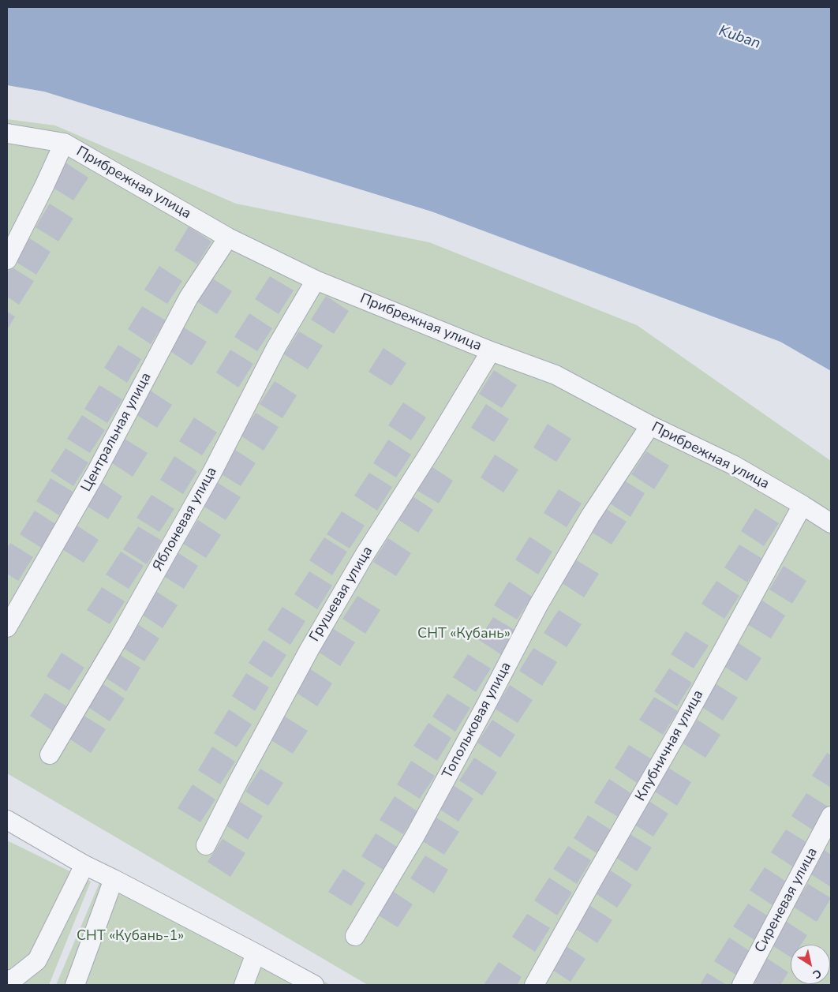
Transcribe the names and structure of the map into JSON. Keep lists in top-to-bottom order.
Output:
{
  "streets": {
    "street": [
      "Прибрежная улица",
      "Центральная улица",
      "Яблоневая улица",
      "Грушевая улица",
      "Топольковая улица",
      "Клубничная улица",
      "Сиреневая улица"
    ]
  },
  "crossings": [
    ["Прибрежная улица", "Центральная улица"],
    ["Прибрежная улица", "Яблоневая улица"],
    ["Прибрежная улица", "Грушевая улица"],
    ["Прибрежная улица", "Топольковая улица"],
    ["Прибрежная улица", "Клубничная улица"]
  ],
  "water": ["Kuban"],
  "parks": ["СНТ «Кубань»", "СНТ «Кубань-1»"],
  "north": "bottom right"
}
